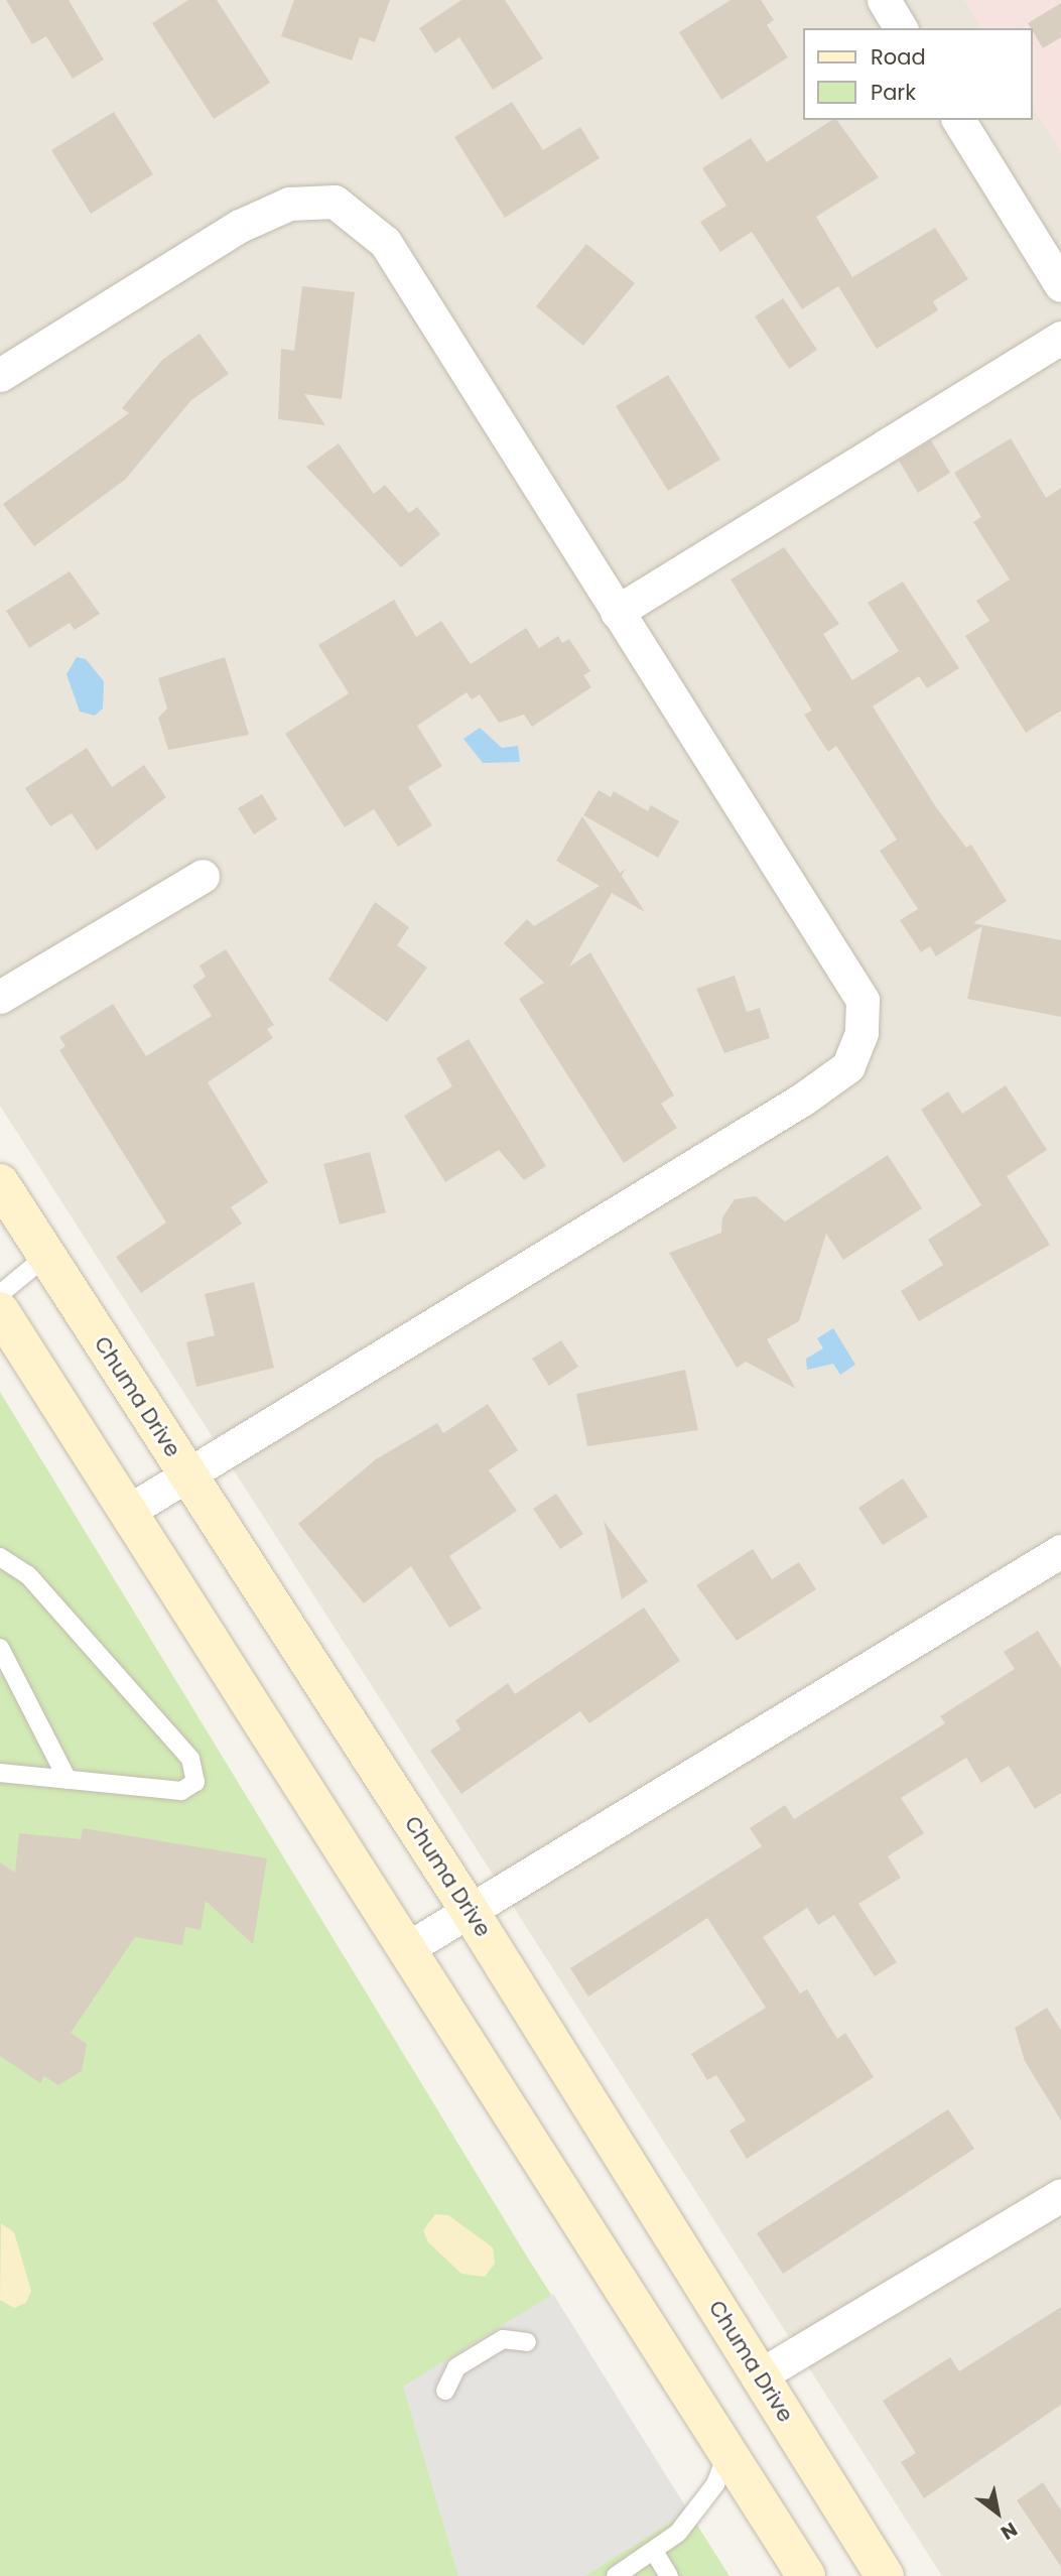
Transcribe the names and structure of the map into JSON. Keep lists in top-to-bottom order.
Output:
{
  "streets": {
    "main road": ["Chuma Drive"]
  },
  "legend": ["Road", "Park"],
  "north": "bottom right"
}
